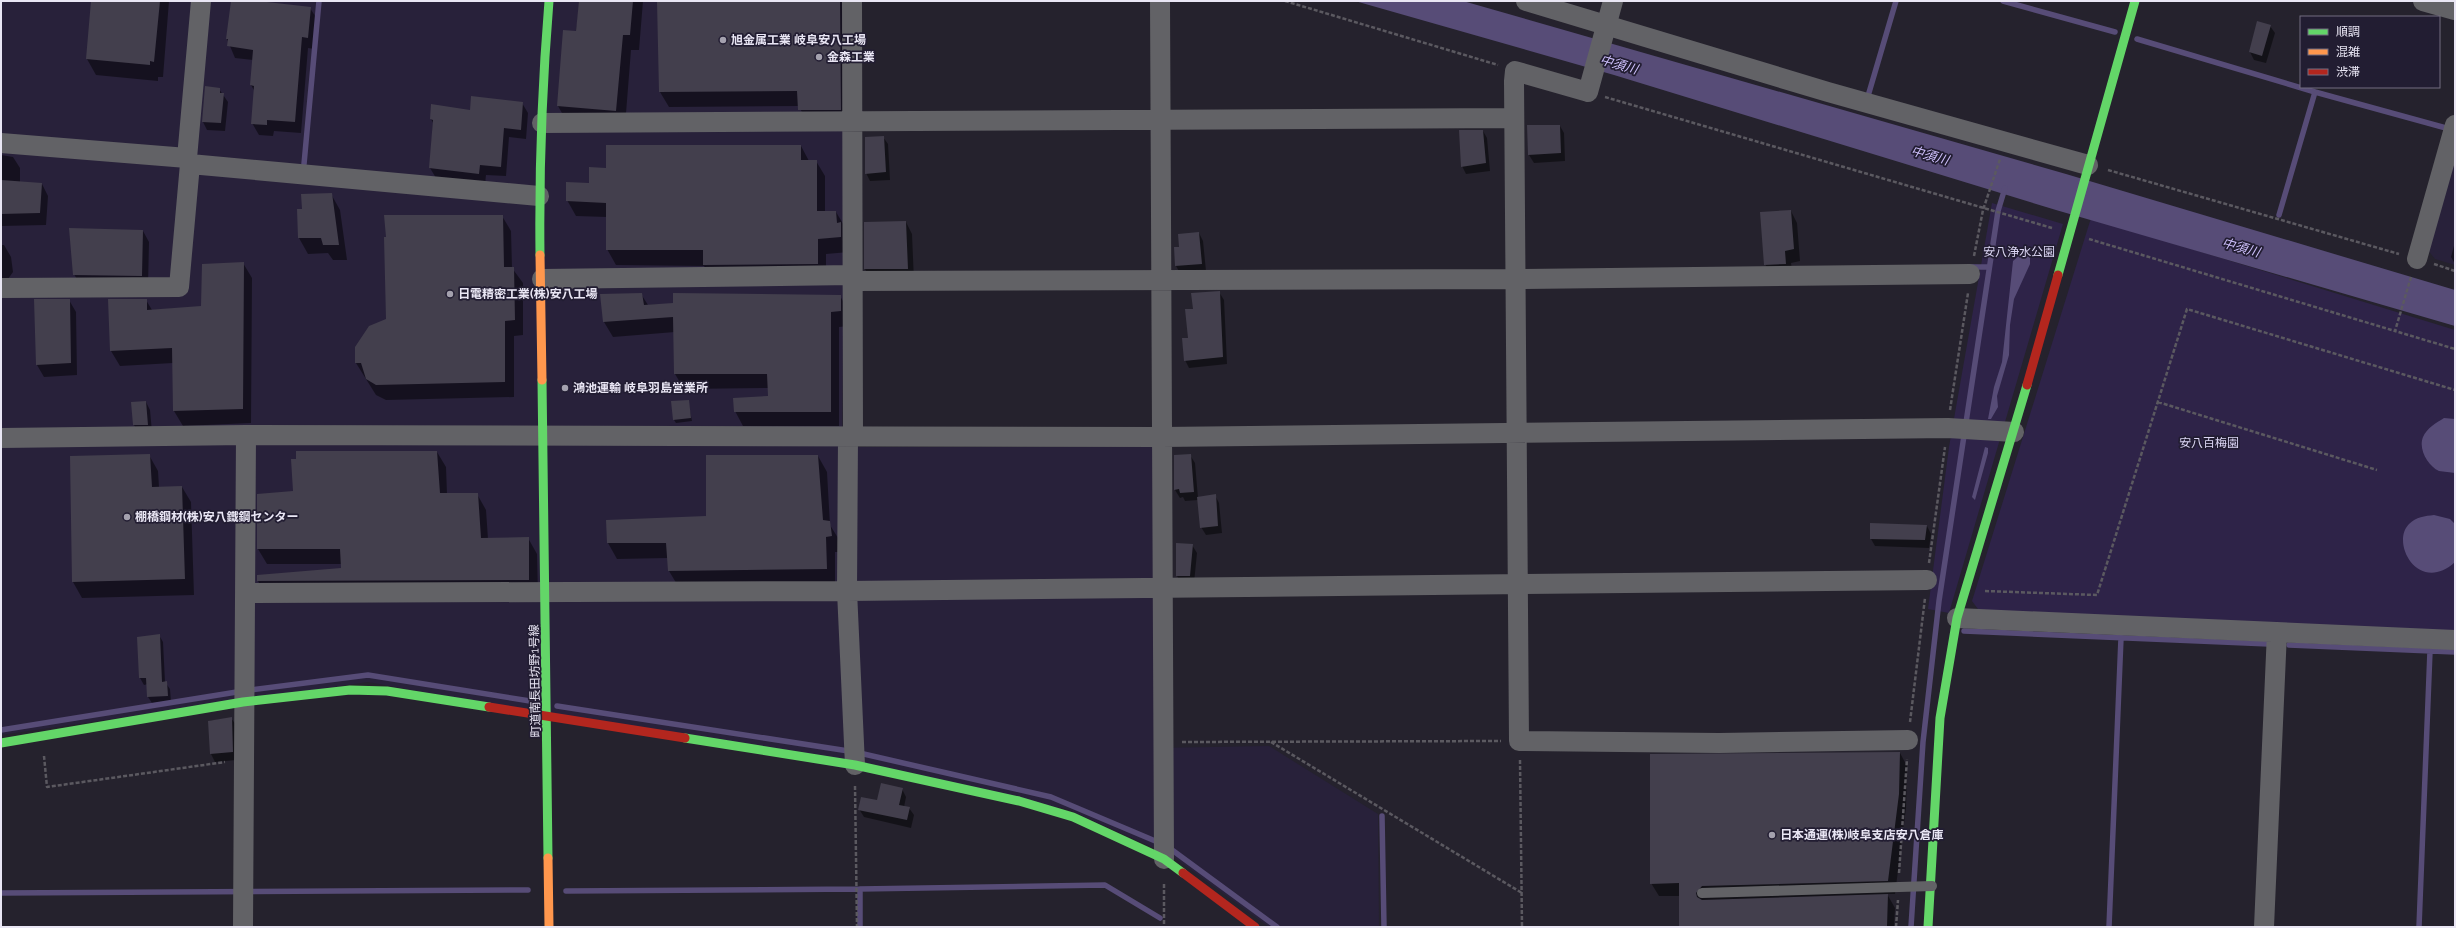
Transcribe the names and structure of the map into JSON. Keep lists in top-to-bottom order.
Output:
{
  "streets": {
    "street": ["町道南長田坊野1号線"]
  },
  "water": ["中須川"],
  "parks": ["安八浄水公園", "安八百梅園"],
  "places": [
    "旭金属工業 岐阜安八工場",
    "金森工業",
    "日電精密工業(株)安八工場",
    "鴻池運輸 岐阜羽島営業所",
    "棚橋鋼材(株)安八鐵鋼センター",
    "日本通運(株)岐阜支店安八倉庫"
  ],
  "legend": ["順調", "混雑", "渋滞"]
}
